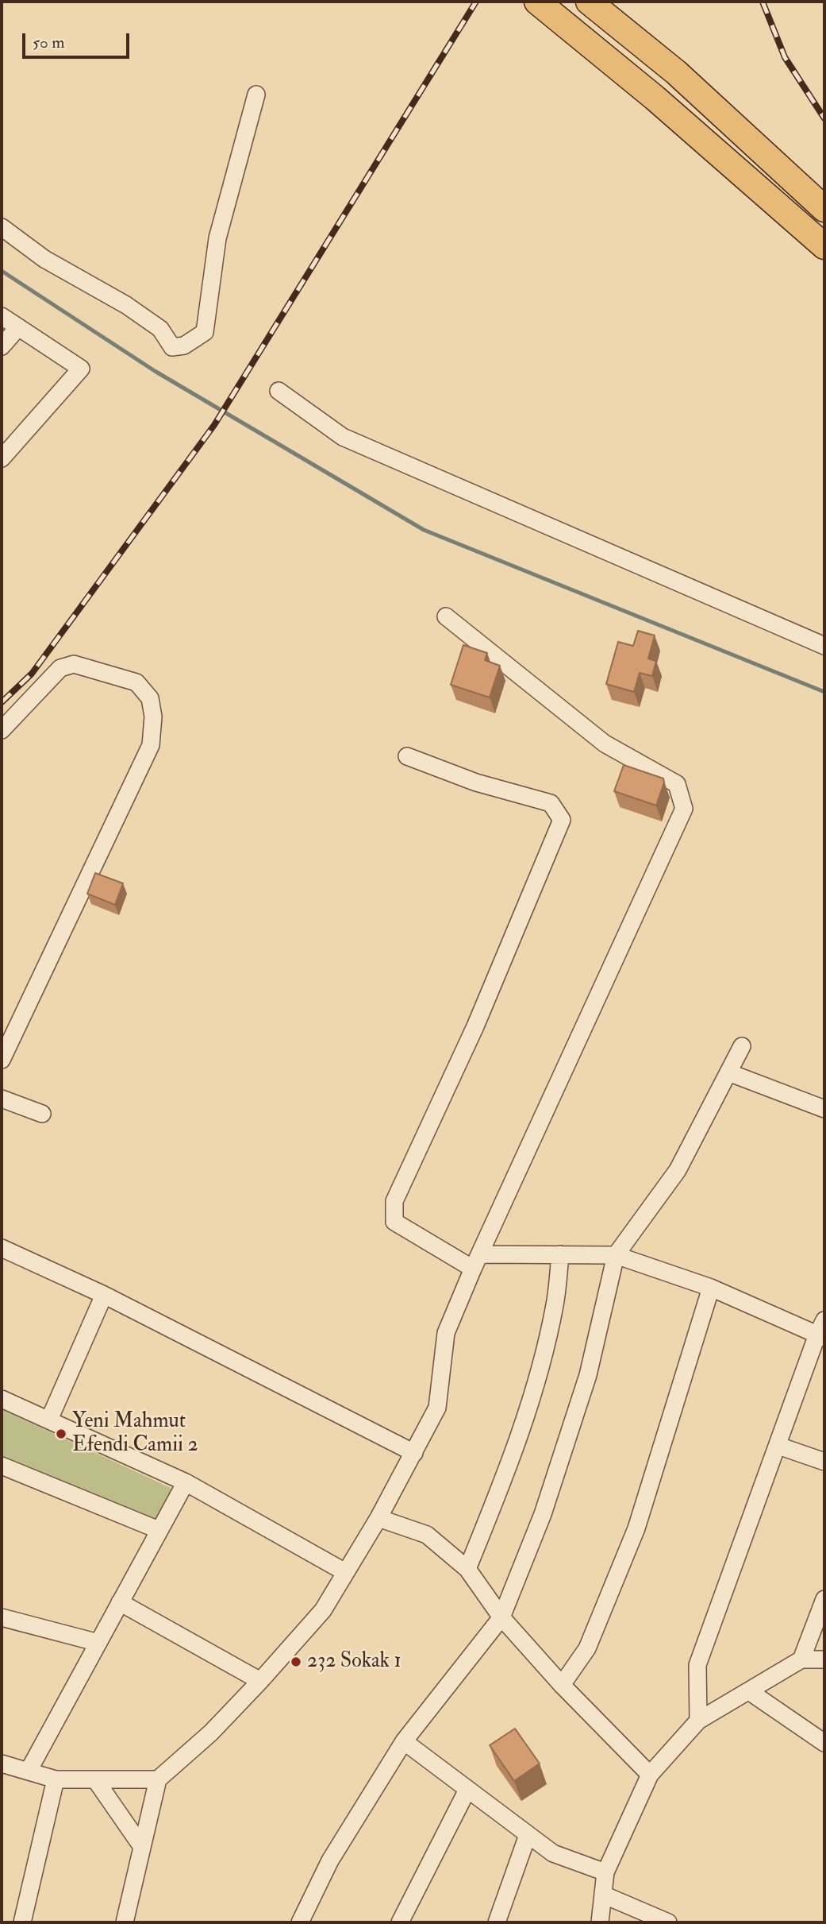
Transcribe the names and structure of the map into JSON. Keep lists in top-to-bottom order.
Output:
{
  "places": ["Yeni Mahmut Efendi Camii 2", "232 Sokak 1"],
  "scale_bar": "50 m"
}
